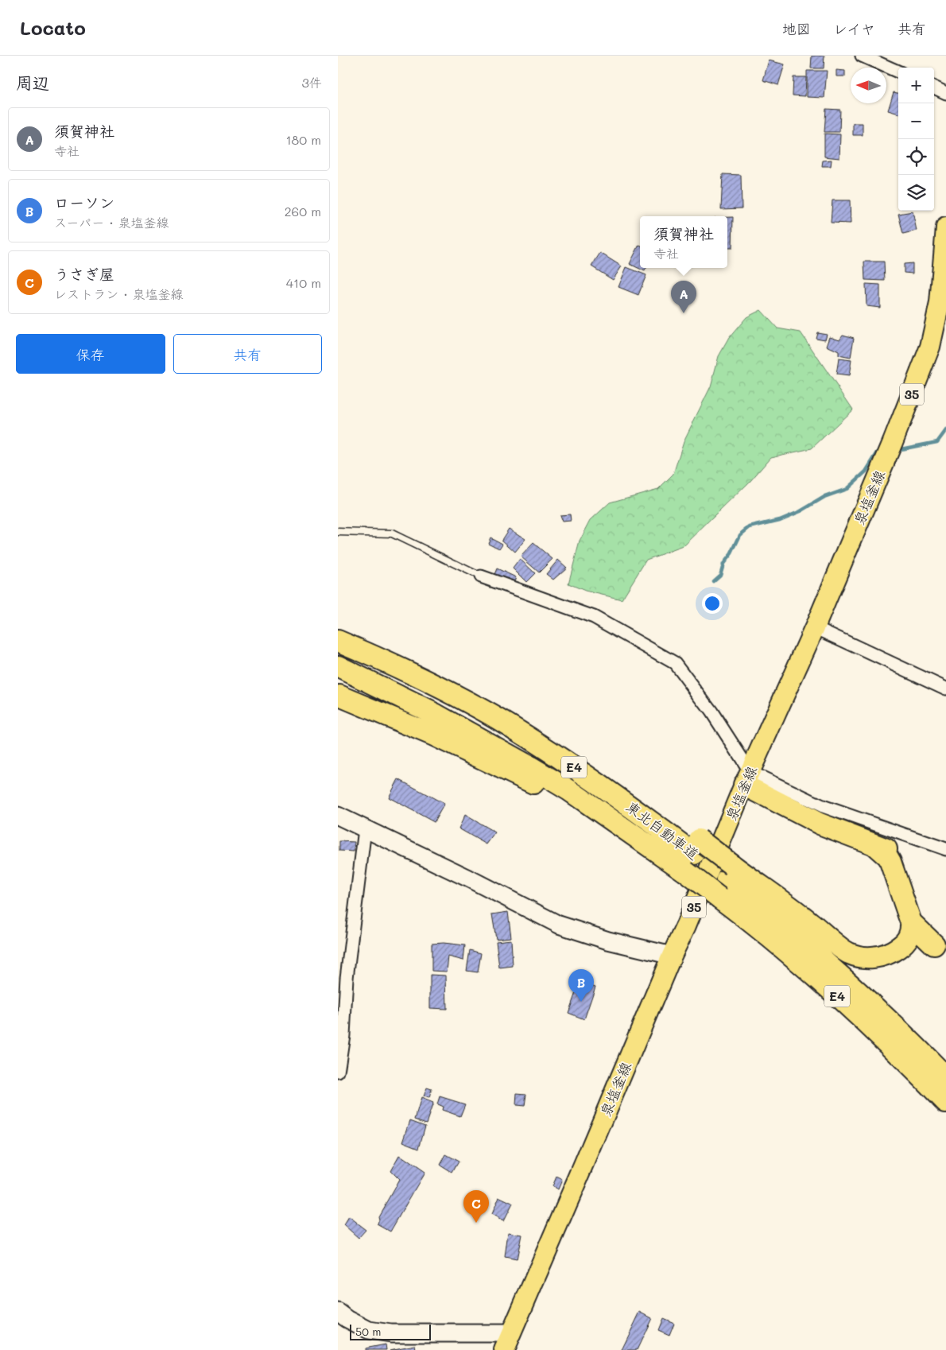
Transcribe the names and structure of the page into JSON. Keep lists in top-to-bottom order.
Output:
{
  "streets": {
    "highway": ["E4", "東北自動車道"],
    "main road": ["35", "泉塩釜線"]
  },
  "scale_bar": "50 m",
  "north": "left",
  "page": {
    "header": "Locato",
    "nav": ["地図", "レイヤ", "共有"],
    "heading": ["周辺", "3件"],
    "map_buttons": ["+", "−"],
    "list": [
      {
        "mark": "A",
        "name": "須賀神社",
        "note": "寺社",
        "value": "180 m"
      },
      {
        "mark": "B",
        "name": "ローソン",
        "note": "スーパー · 泉塩釜線",
        "value": "260 m"
      },
      {
        "mark": "C",
        "name": "うさぎ屋",
        "note": "レストラン · 泉塩釜線",
        "value": "410 m"
      }
    ],
    "popup": ["須賀神社", "寺社"],
    "pins": ["A", "B", "C"],
    "buttons": ["保存", "共有"],
    "scale": "50 m"
  }
}
